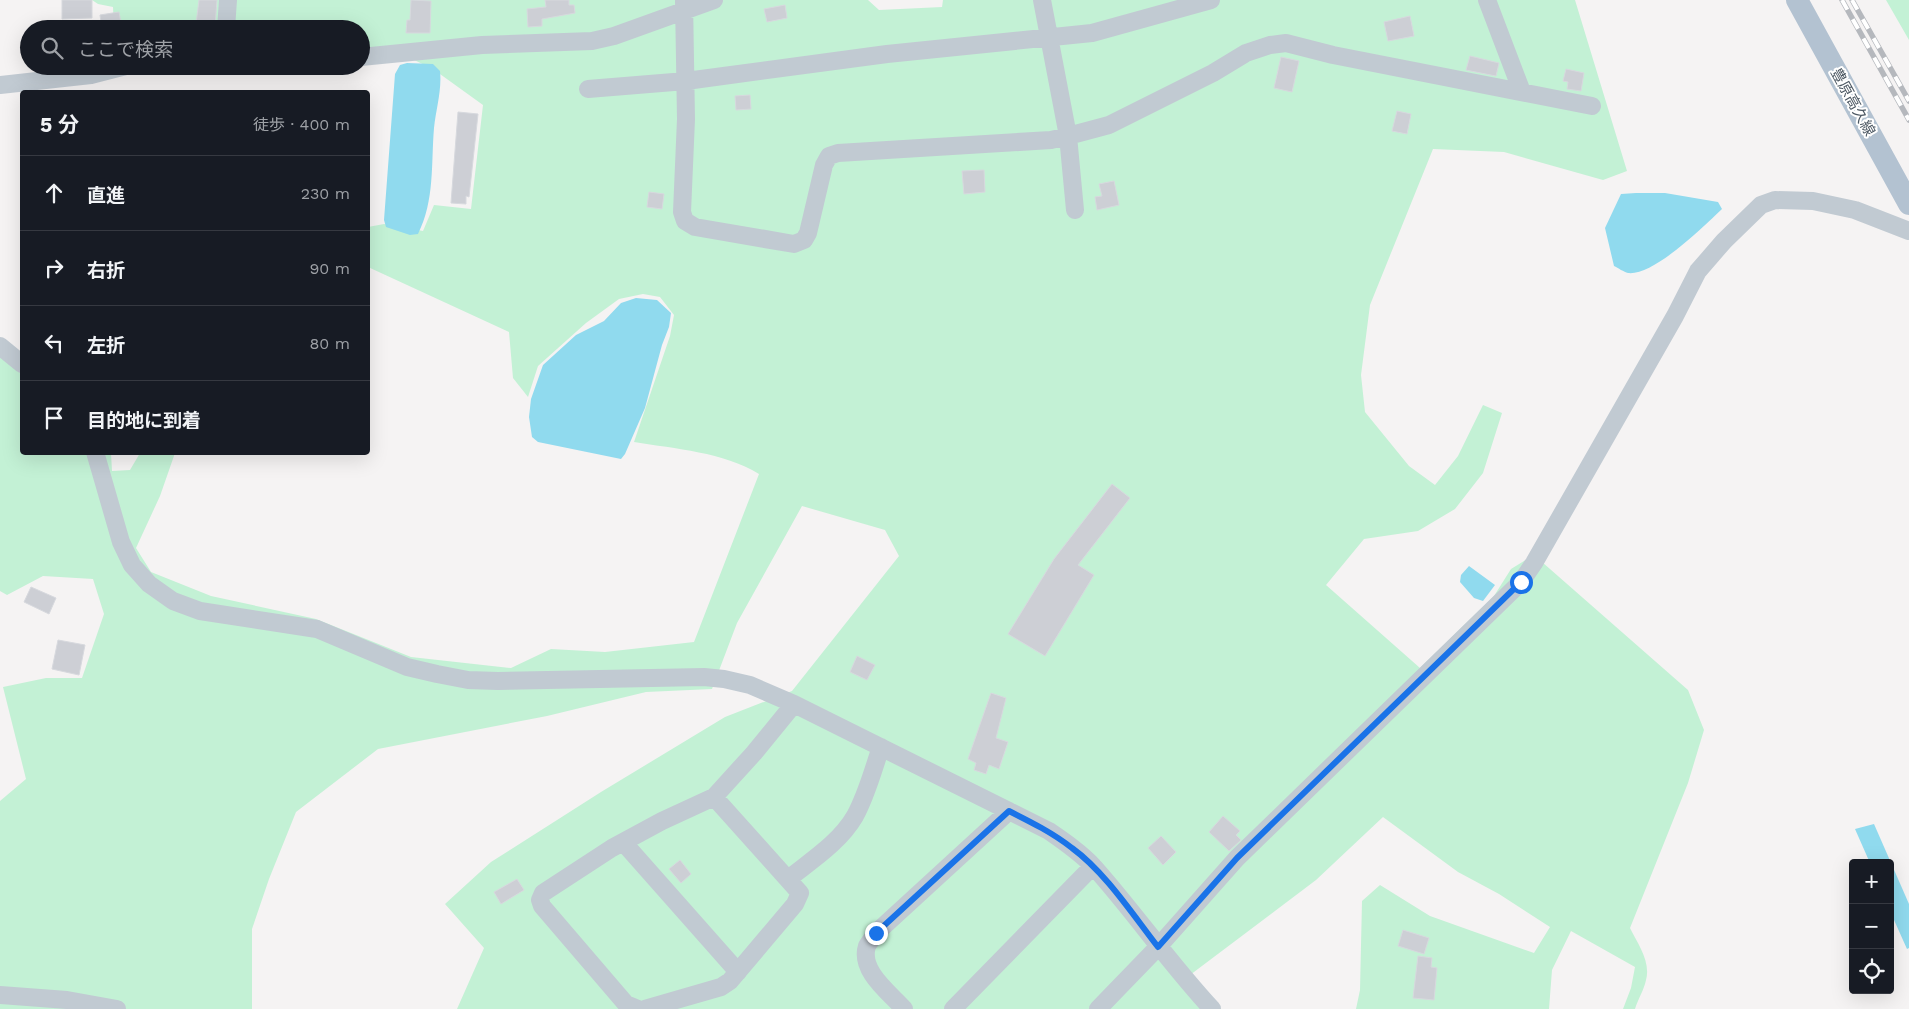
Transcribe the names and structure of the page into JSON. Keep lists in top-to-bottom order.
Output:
{
  "streets": {
    "main road": ["豊原高久線"]
  },
  "page": {
    "search": "ここで検索",
    "heading": ["5 分", "徒歩 · 400 m"],
    "list": [
      ["直進", "230 m"],
      ["右折", "90 m"],
      ["左折", "80 m"],
      "目的地に到着"
    ],
    "map_buttons": ["+", "−"]
  }
}
